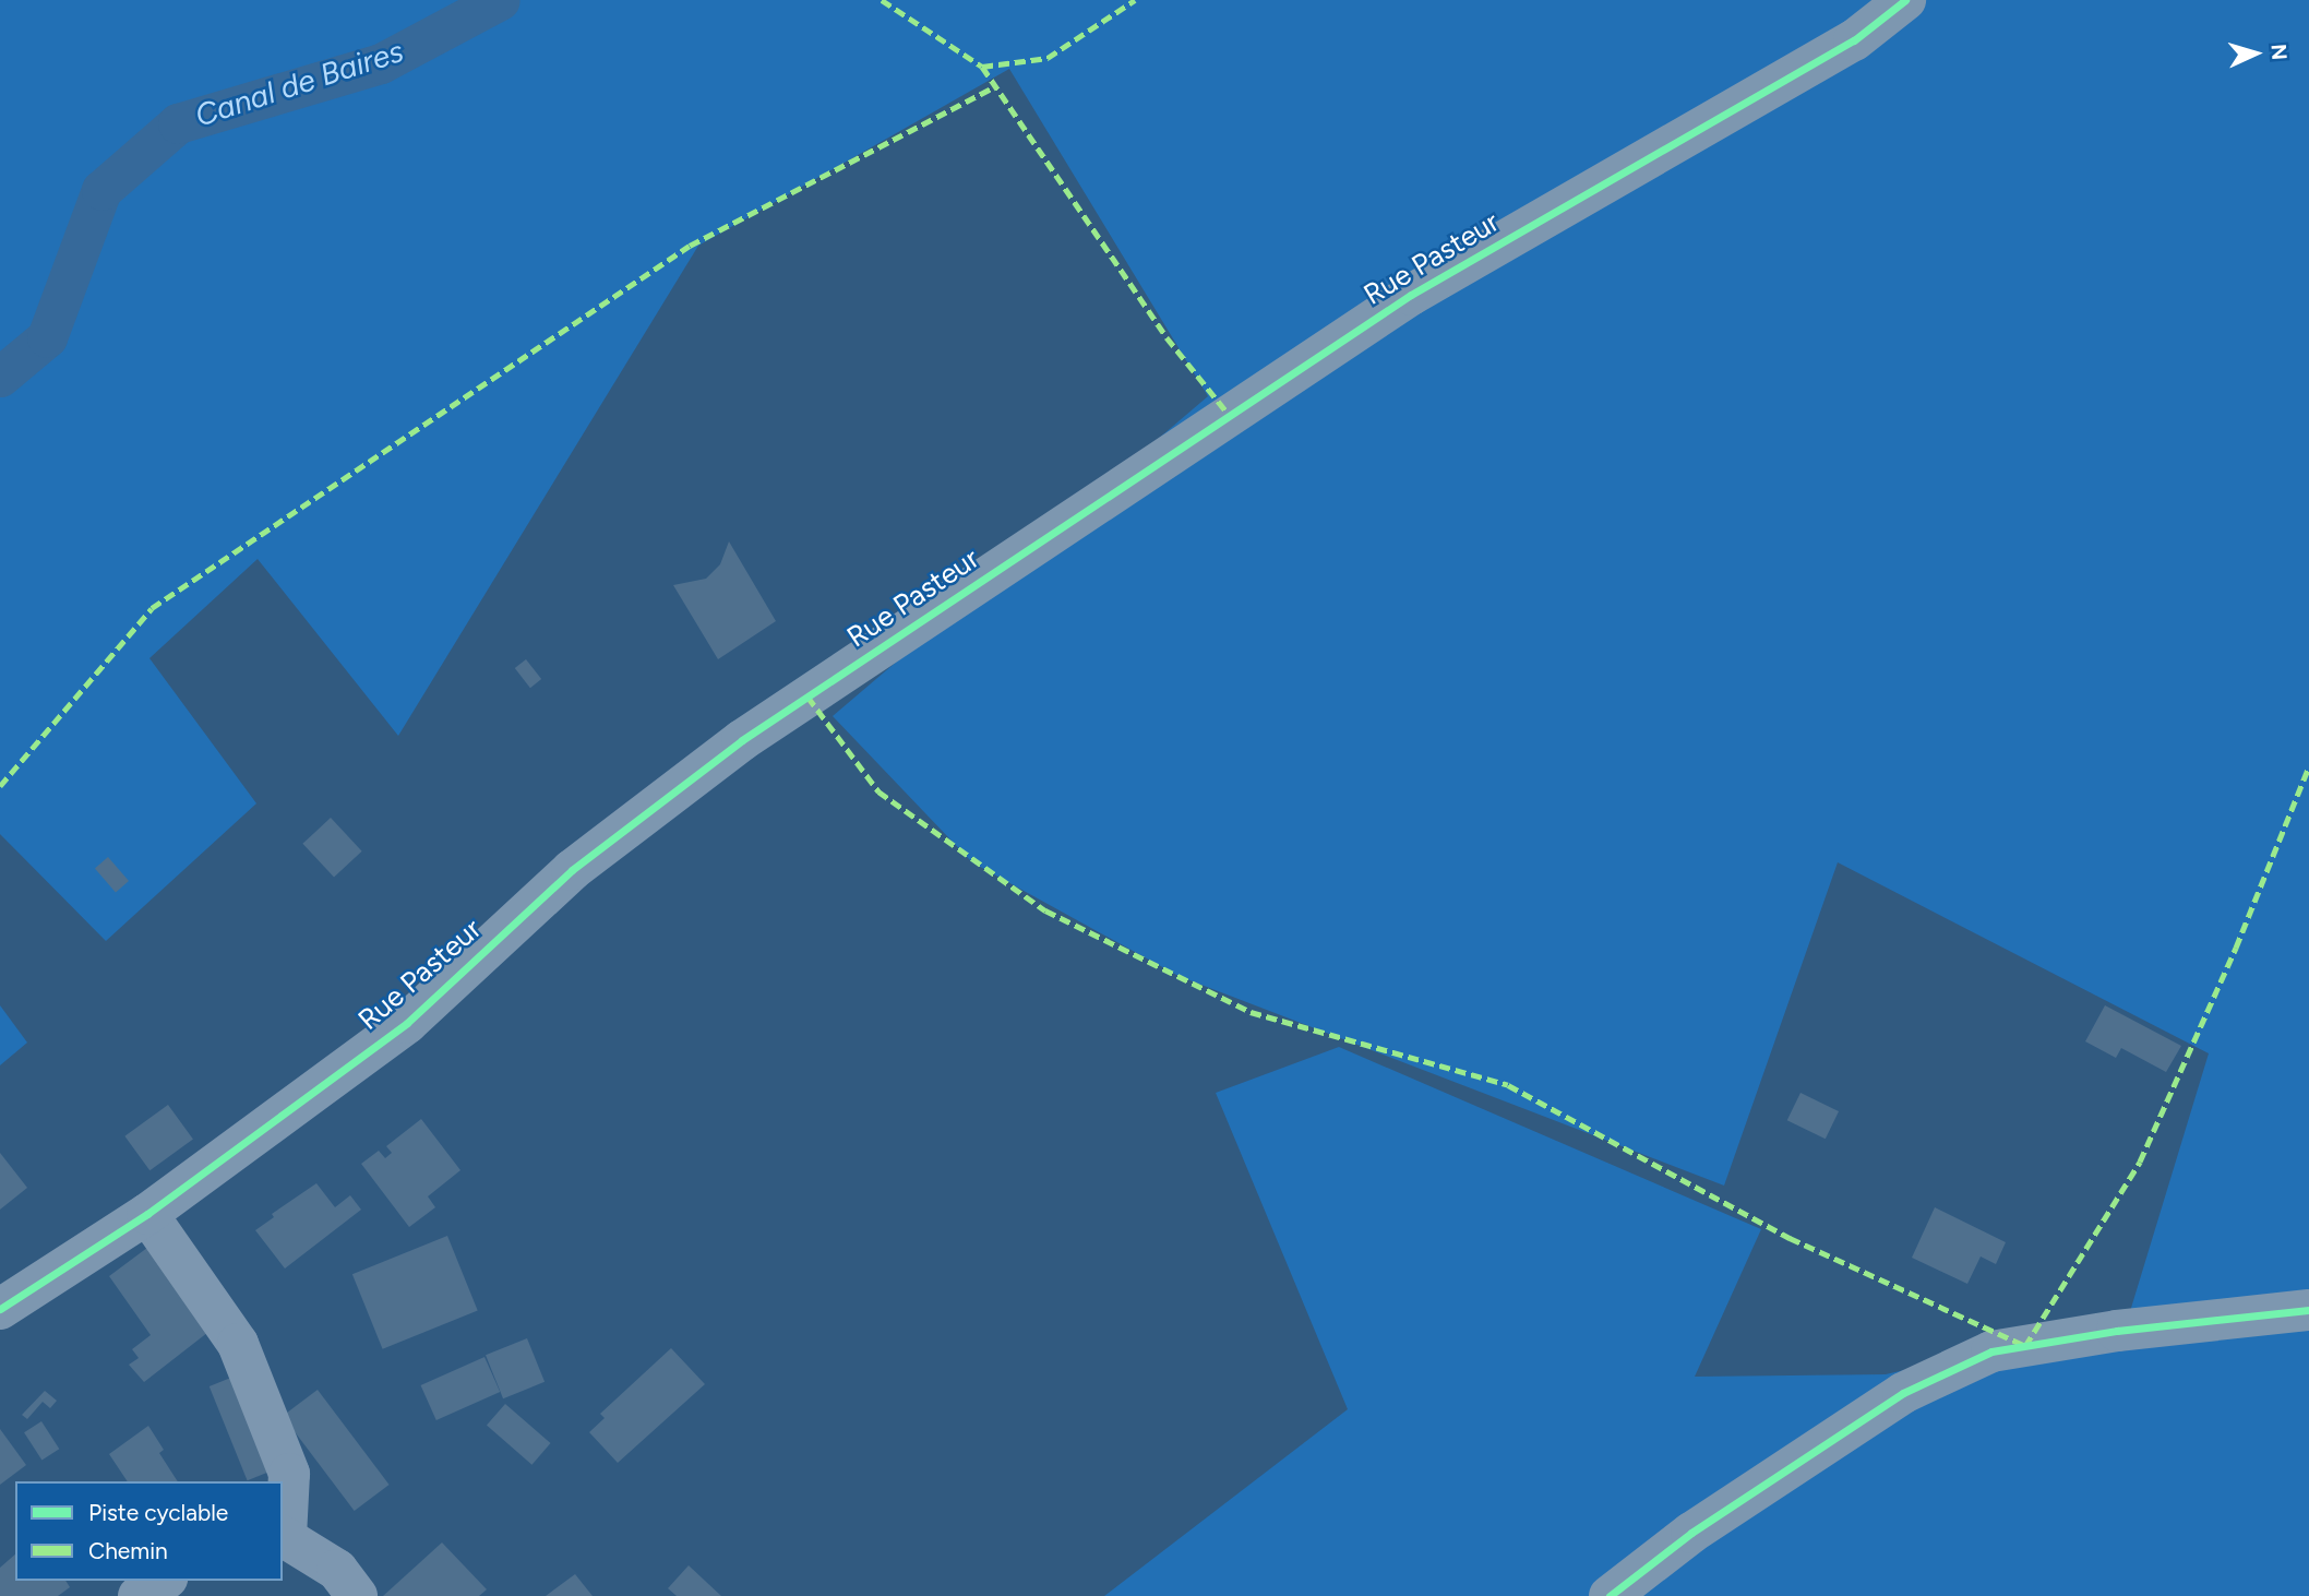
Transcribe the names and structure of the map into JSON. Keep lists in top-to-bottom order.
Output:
{
  "streets": {
    "street": ["Rue Pasteur"]
  },
  "water": ["Canal de Baires"],
  "legend": ["Piste cyclable", "Chemin"],
  "north": "right"
}
